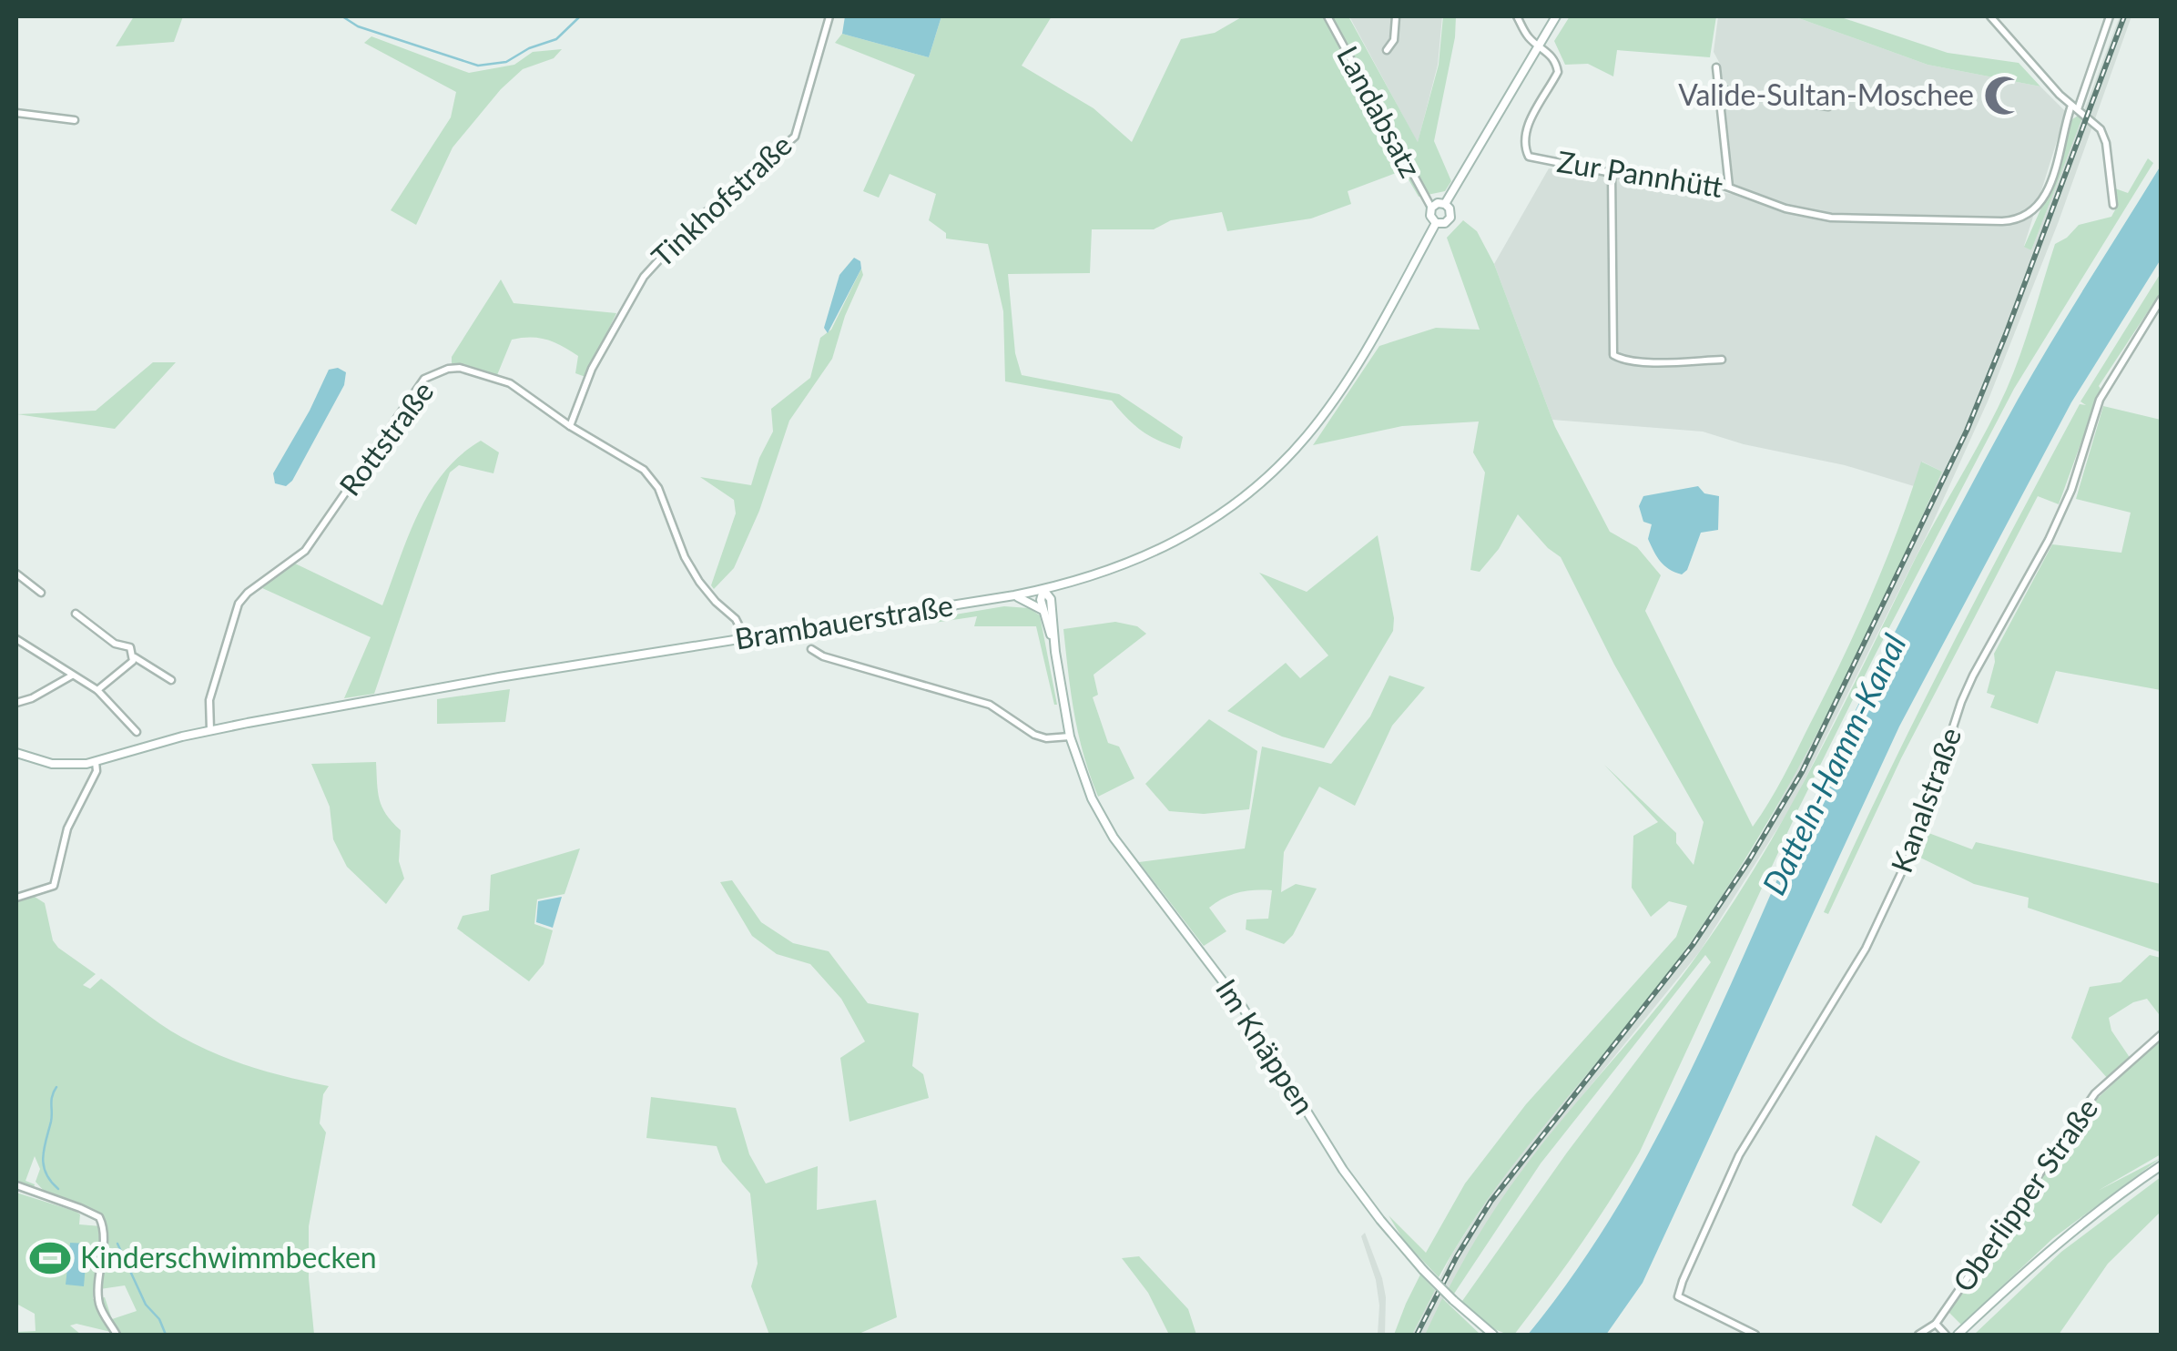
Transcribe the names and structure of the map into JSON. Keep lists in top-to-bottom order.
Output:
{
  "streets": {
    "main road": ["Brambauerstraße", "Im Knäppen", "Oberlipper Straße"],
    "street": [
      "Landabsatz",
      "Zur Pannhütt",
      "Tinkhofstraße",
      "Rottstraße",
      "Kanalstraße"
    ]
  },
  "crossings": [
    ["Landabsatz", "Brambauerstraße"],
    ["Tinkhofstraße", "Rottstraße"],
    ["Rottstraße", "Brambauerstraße"],
    ["Brambauerstraße", "Im Knäppen"]
  ],
  "water": ["Datteln-Hamm-Kanal"],
  "places": {
    "mosque": ["Valide-Sultan-Moschee"],
    "sports": ["Kinderschwimmbecken"]
  }
}
